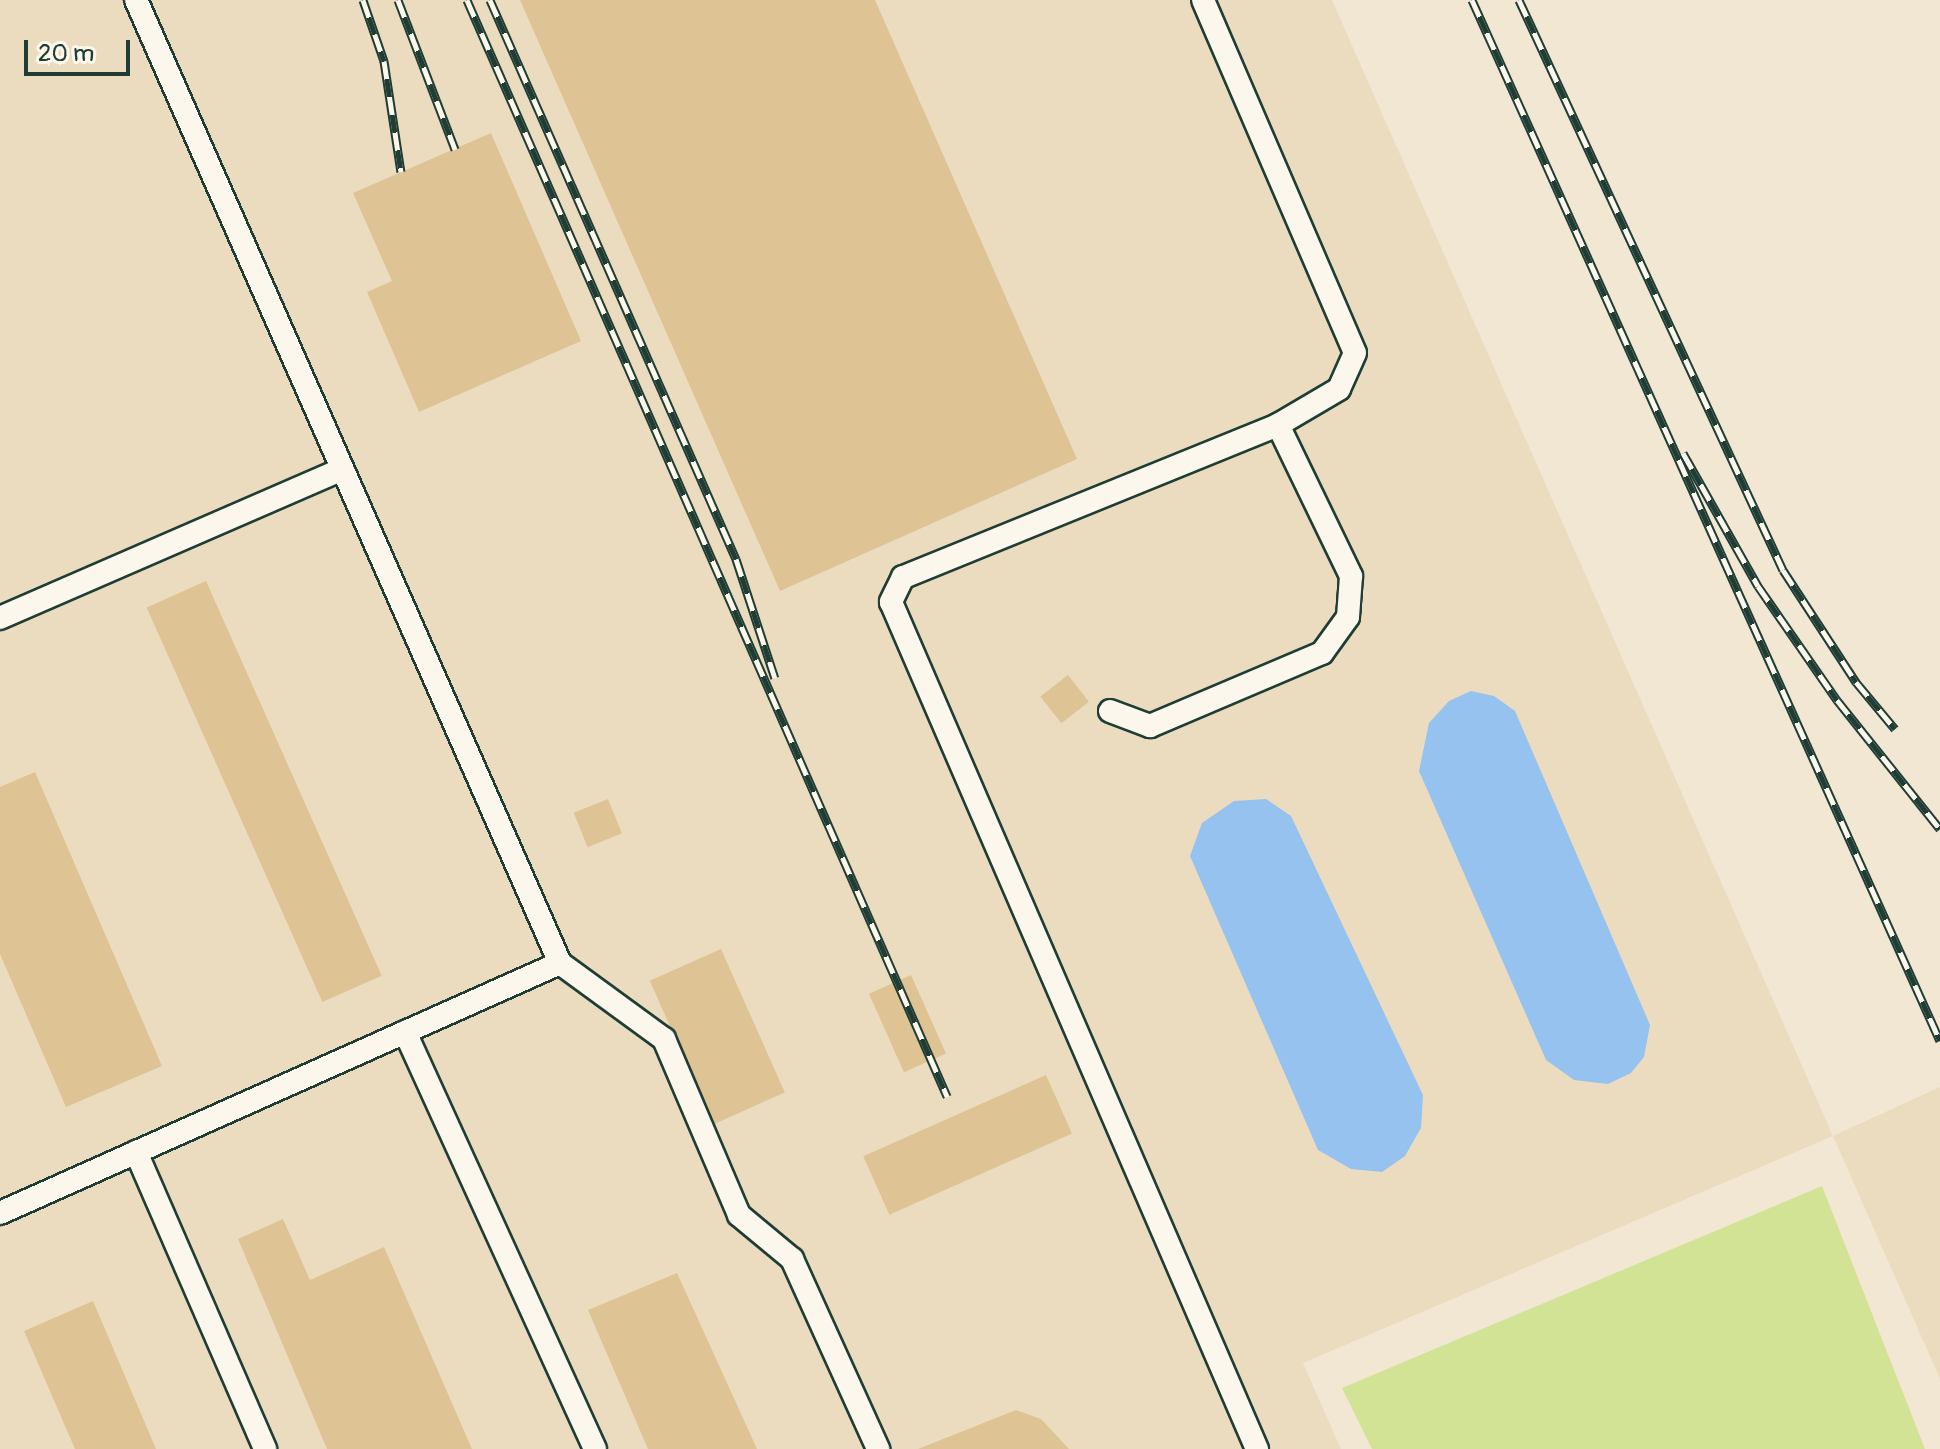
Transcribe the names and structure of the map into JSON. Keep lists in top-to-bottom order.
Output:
{
  "scale_bar": "20 m"
}
